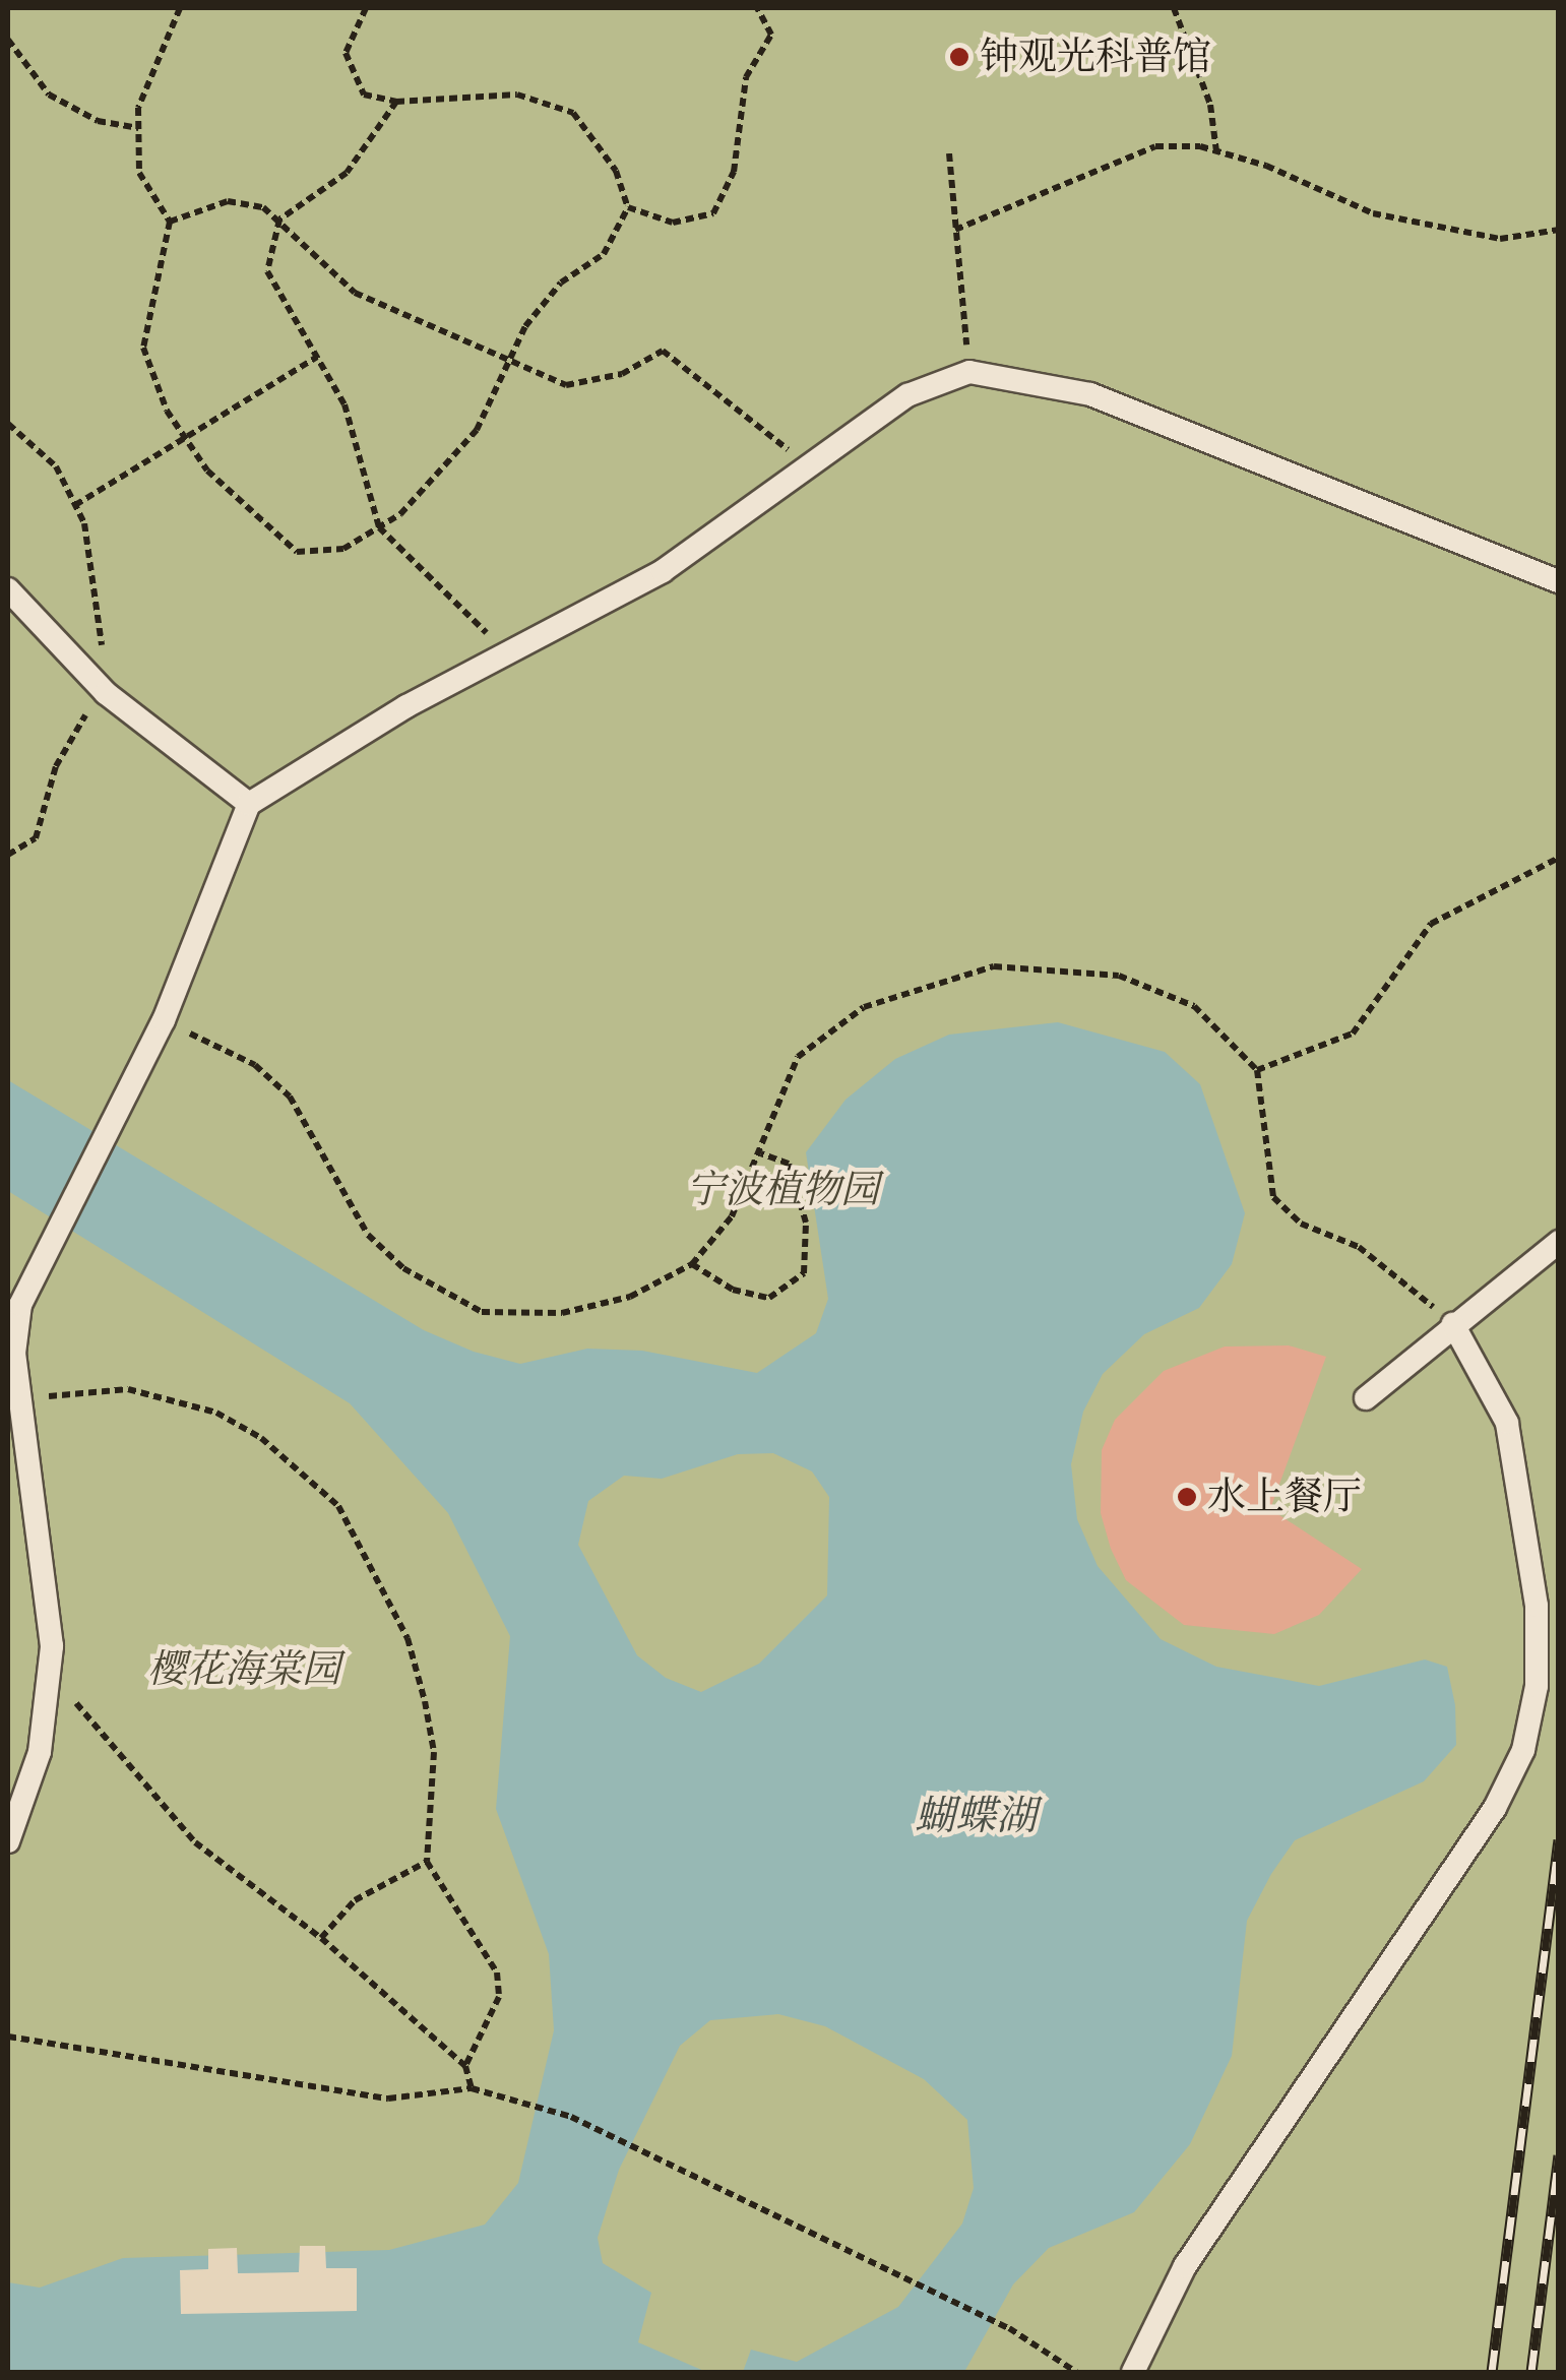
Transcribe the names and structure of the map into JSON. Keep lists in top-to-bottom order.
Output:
{
  "water": ["蝴蝶湖"],
  "parks": ["宁波植物园", "樱花海棠园"],
  "places": ["钟观光科普馆", "水上餐厅"]
}
